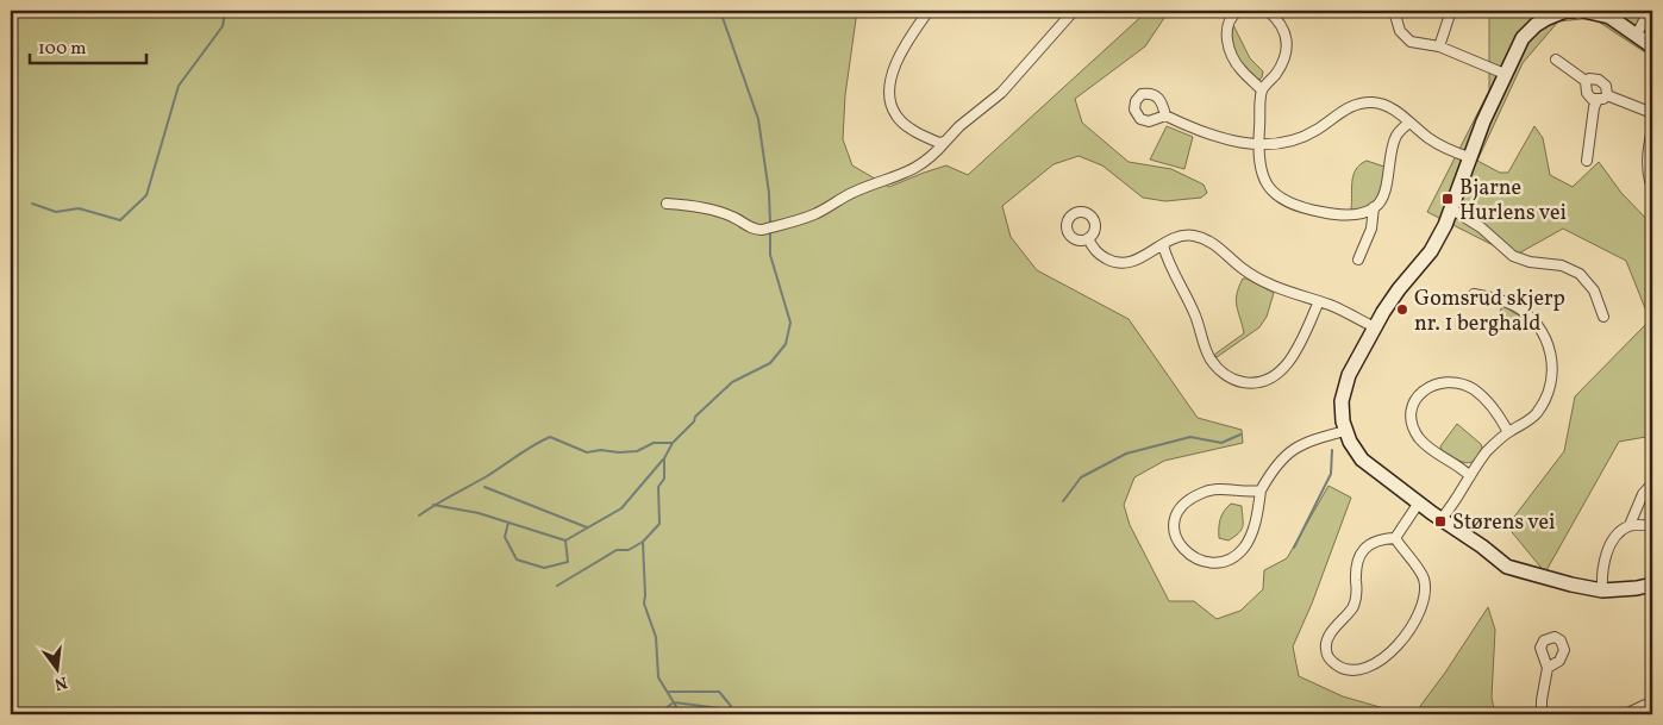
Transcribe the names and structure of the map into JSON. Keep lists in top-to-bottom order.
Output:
{
  "places": {
    "transit": ["Bjarne Hurlens vei", "Størens vei"],
    "other": ["Gomsrud skjerp nr. 1 berghald"]
  },
  "scale_bar": "100 m",
  "north": "bottom"
}
